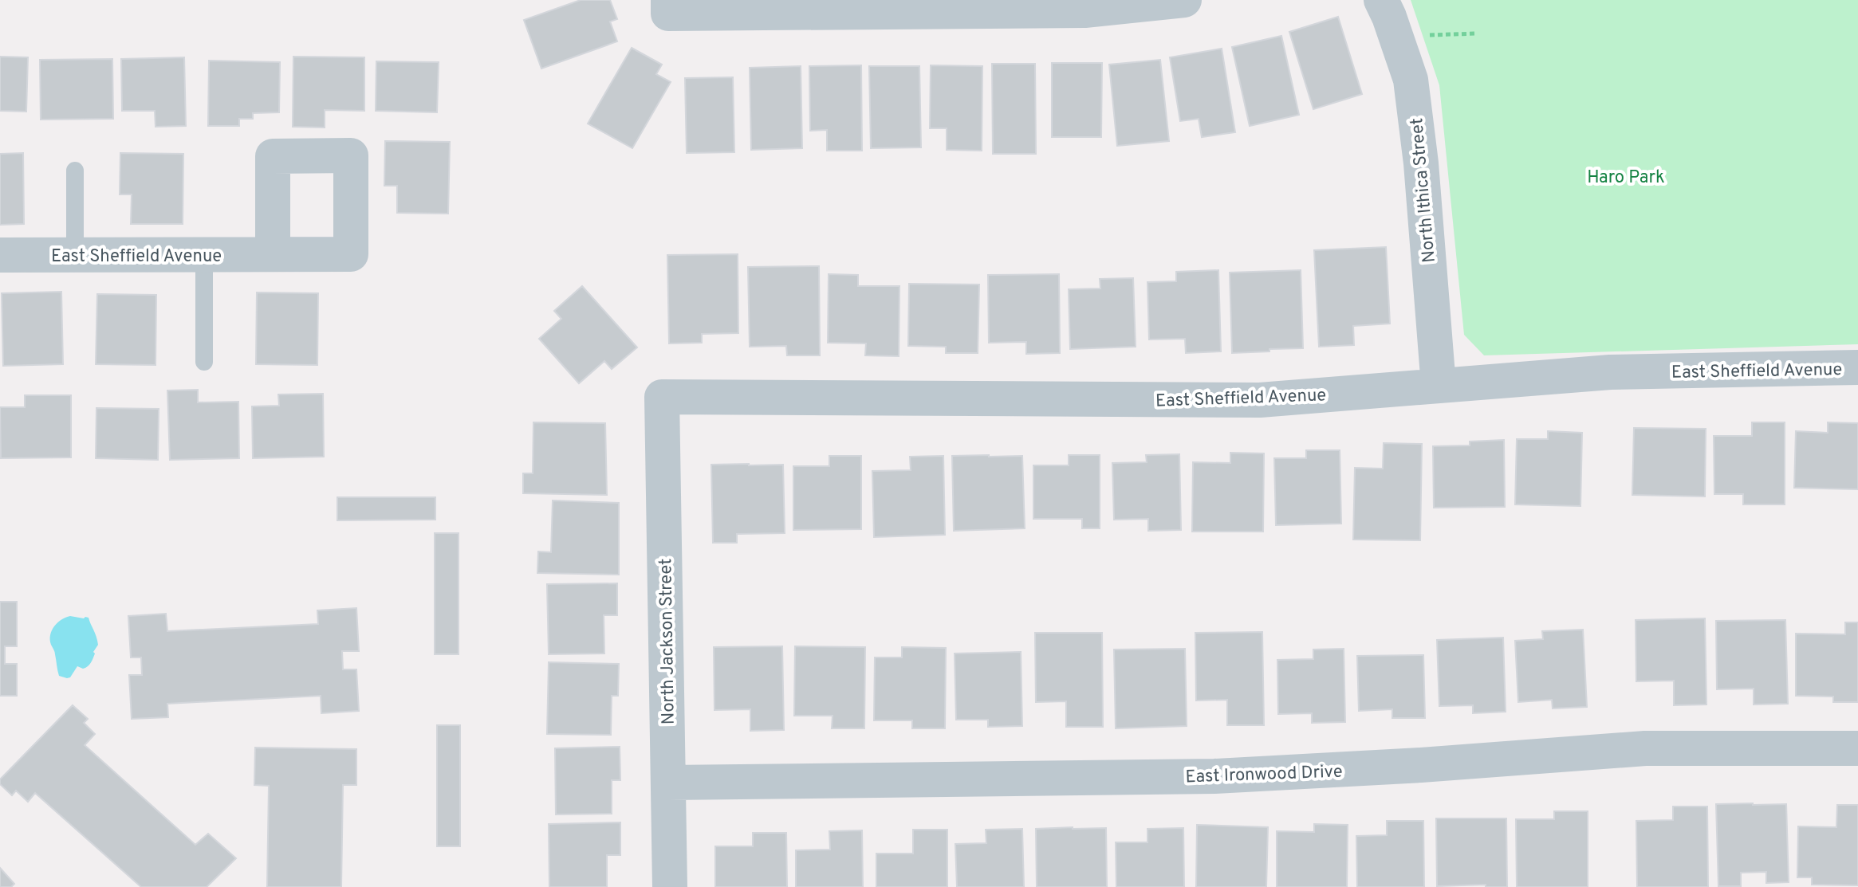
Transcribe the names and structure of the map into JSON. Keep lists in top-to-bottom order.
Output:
{
  "streets": {
    "street": [
      "North Ithica Street",
      "East Sheffield Avenue",
      "North Jackson Street",
      "East Ironwood Drive"
    ]
  },
  "crossings": [
    ["North Ithica Street", "East Sheffield Avenue"],
    ["East Sheffield Avenue", "North Jackson Street"],
    ["North Jackson Street", "East Ironwood Drive"]
  ],
  "parks": ["Haro Park"]
}
